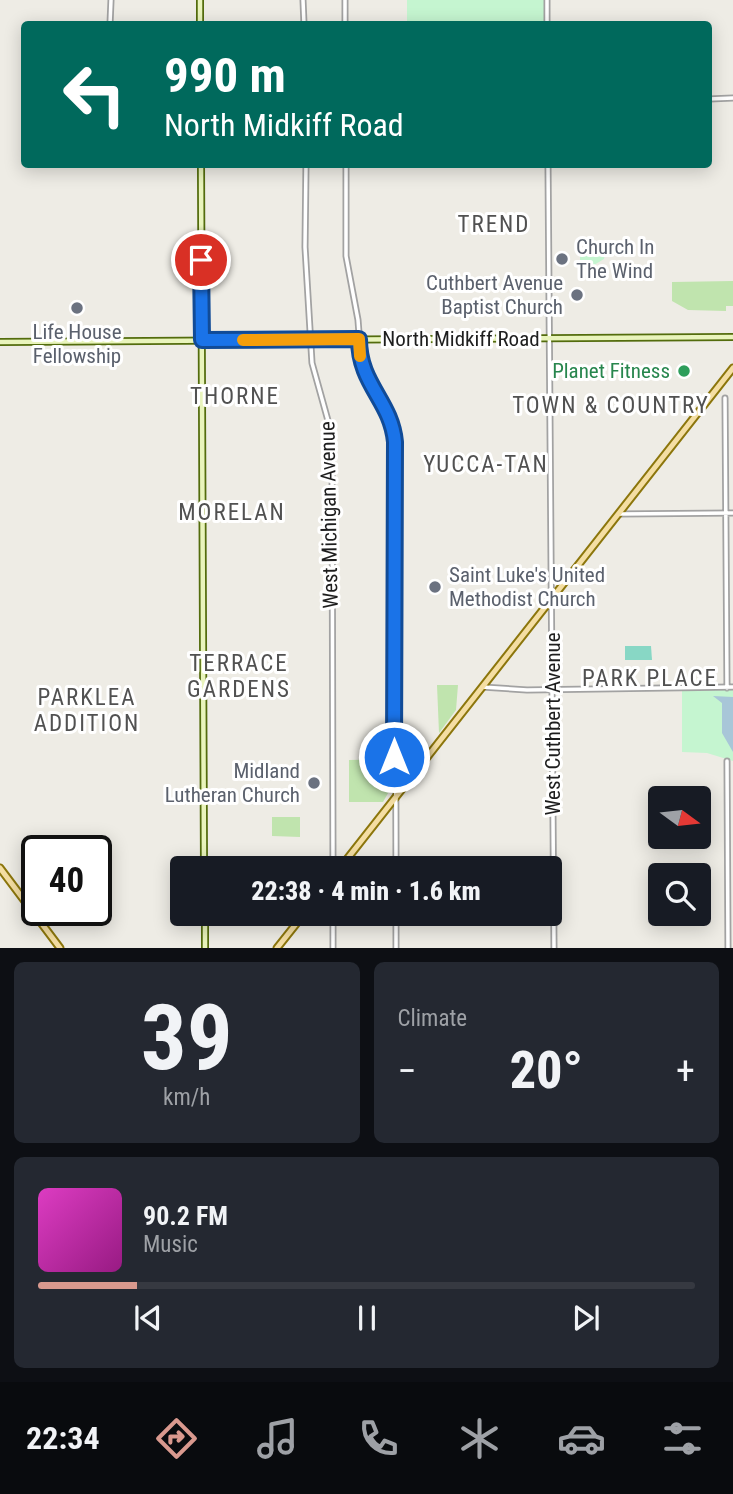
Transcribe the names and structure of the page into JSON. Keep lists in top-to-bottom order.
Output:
{
  "streets": {
    "main road": ["North Midkiff Road"],
    "street": ["West Michigan Avenue", "West Cuthbert Avenue"]
  },
  "crossings": [
    ["North Midkiff Road", "West Michigan Avenue"],
    ["North Midkiff Road", "West Cuthbert Avenue"]
  ],
  "districts": [
    "TREND",
    "THORNE",
    "TOWN & COUNTRY",
    "YUCCA-TAN",
    "MORELAN",
    "TERRACE GARDENS",
    "PARK PLACE",
    "PARKLEA ADDITION"
  ],
  "places": [
    "Church In The Wind",
    "Cuthbert Avenue Baptist Church",
    "Life House Fellowship",
    "Planet Fitness",
    "Saint Luke's United Methodist Church",
    "Midland Lutheran Church"
  ],
  "north": "right",
  "page": {
    "turn": ["990 m", "North Midkiff Road"],
    "limit": "40",
    "trip": "22:38 · 4 min · 1.6 km",
    "tile": [
      ["39", "km/h"],
      "Climate"
    ],
    "heat": ["−", "20°", "+"],
    "song": ["90.2 FM", "Music"],
    "tabs": "22:34"
  }
}
